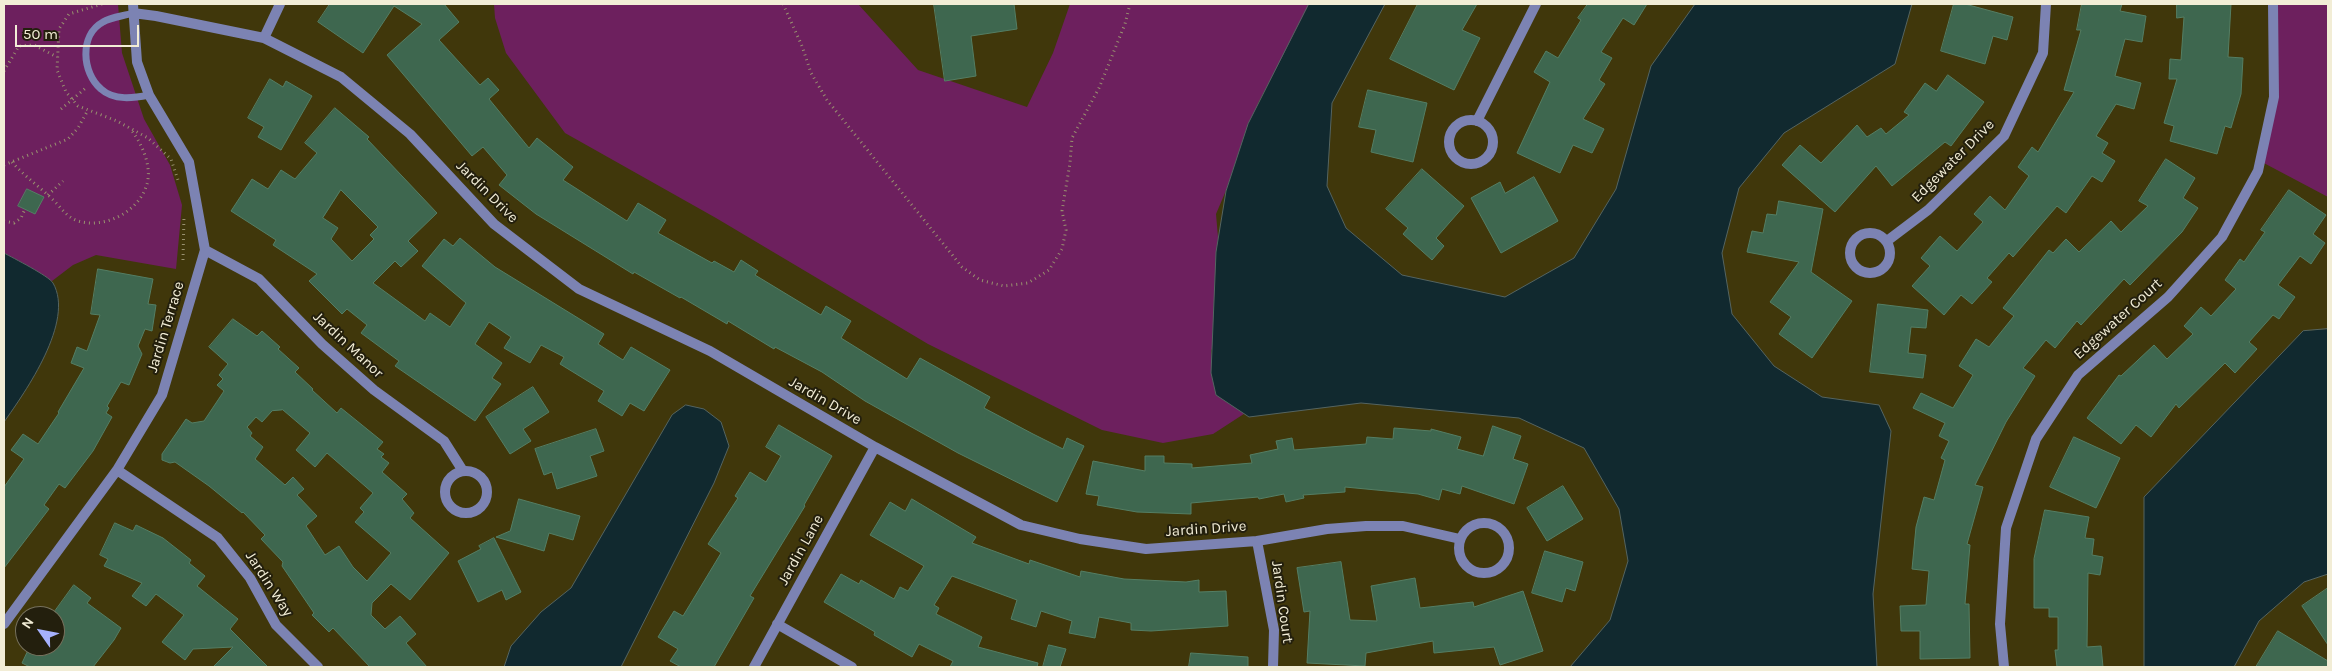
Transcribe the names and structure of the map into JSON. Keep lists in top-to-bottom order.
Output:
{
  "streets": {
    "street": [
      "Edgewater Drive",
      "Jardin Drive",
      "Edgewater Court",
      "Jardin Terrace",
      "Jardin Manor",
      "Jardin Lane",
      "Jardin Way",
      "Jardin Court"
    ]
  },
  "crossings": [
    ["Jardin Drive", "Jardin Terrace"],
    ["Jardin Drive", "Jardin Lane"],
    ["Jardin Drive", "Jardin Court"],
    ["Jardin Terrace", "Jardin Manor"],
    ["Jardin Terrace", "Jardin Way"]
  ],
  "scale_bar": "50 m",
  "north": "top left"
}
